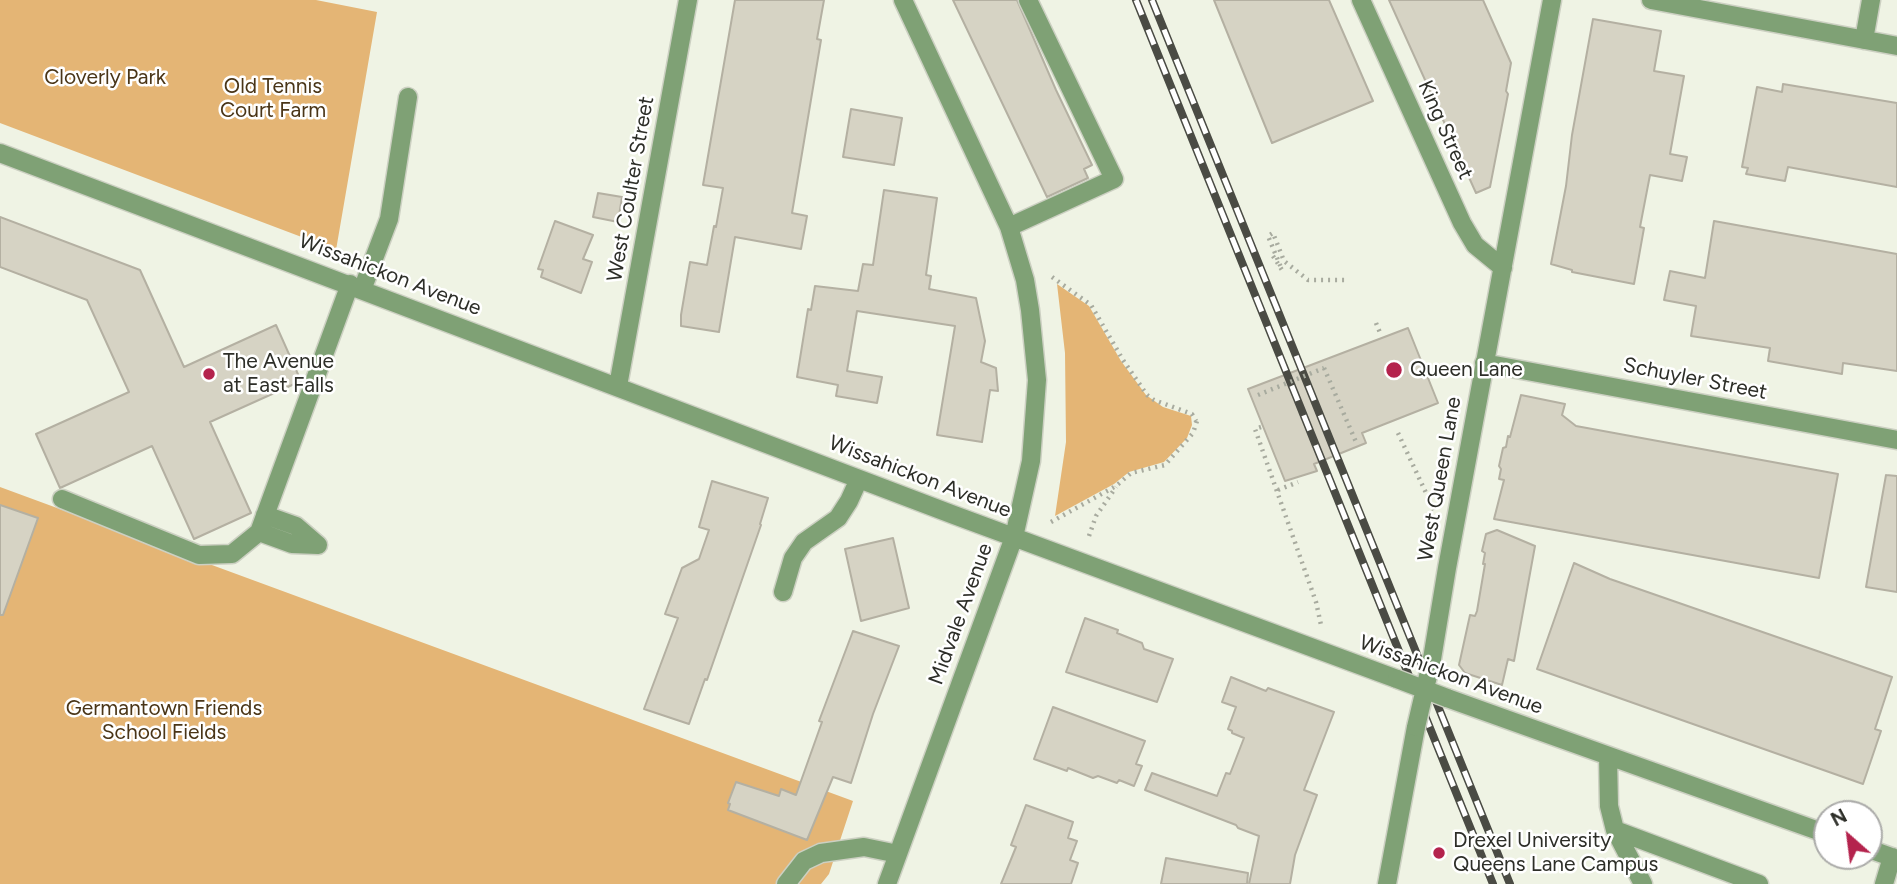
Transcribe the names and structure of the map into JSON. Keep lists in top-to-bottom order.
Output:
{
  "streets": {
    "street": [
      "King Street",
      "West Coulter Street",
      "Wissahickon Avenue",
      "Schuyler Street",
      "West Queen Lane",
      "Midvale Avenue"
    ]
  },
  "crossings": [
    ["King Street", "West Queen Lane"],
    ["West Coulter Street", "Wissahickon Avenue"],
    ["Wissahickon Avenue", "West Queen Lane"],
    ["Wissahickon Avenue", "Midvale Avenue"],
    ["Schuyler Street", "West Queen Lane"]
  ],
  "parks": ["Cloverly Park", "Old Tennis Court Farm", "Germantown Friends School Fields"],
  "places": ["Queen Lane", "The Avenue at East Falls", "Drexel University Queens Lane Campus"],
  "north": "top left"
}
